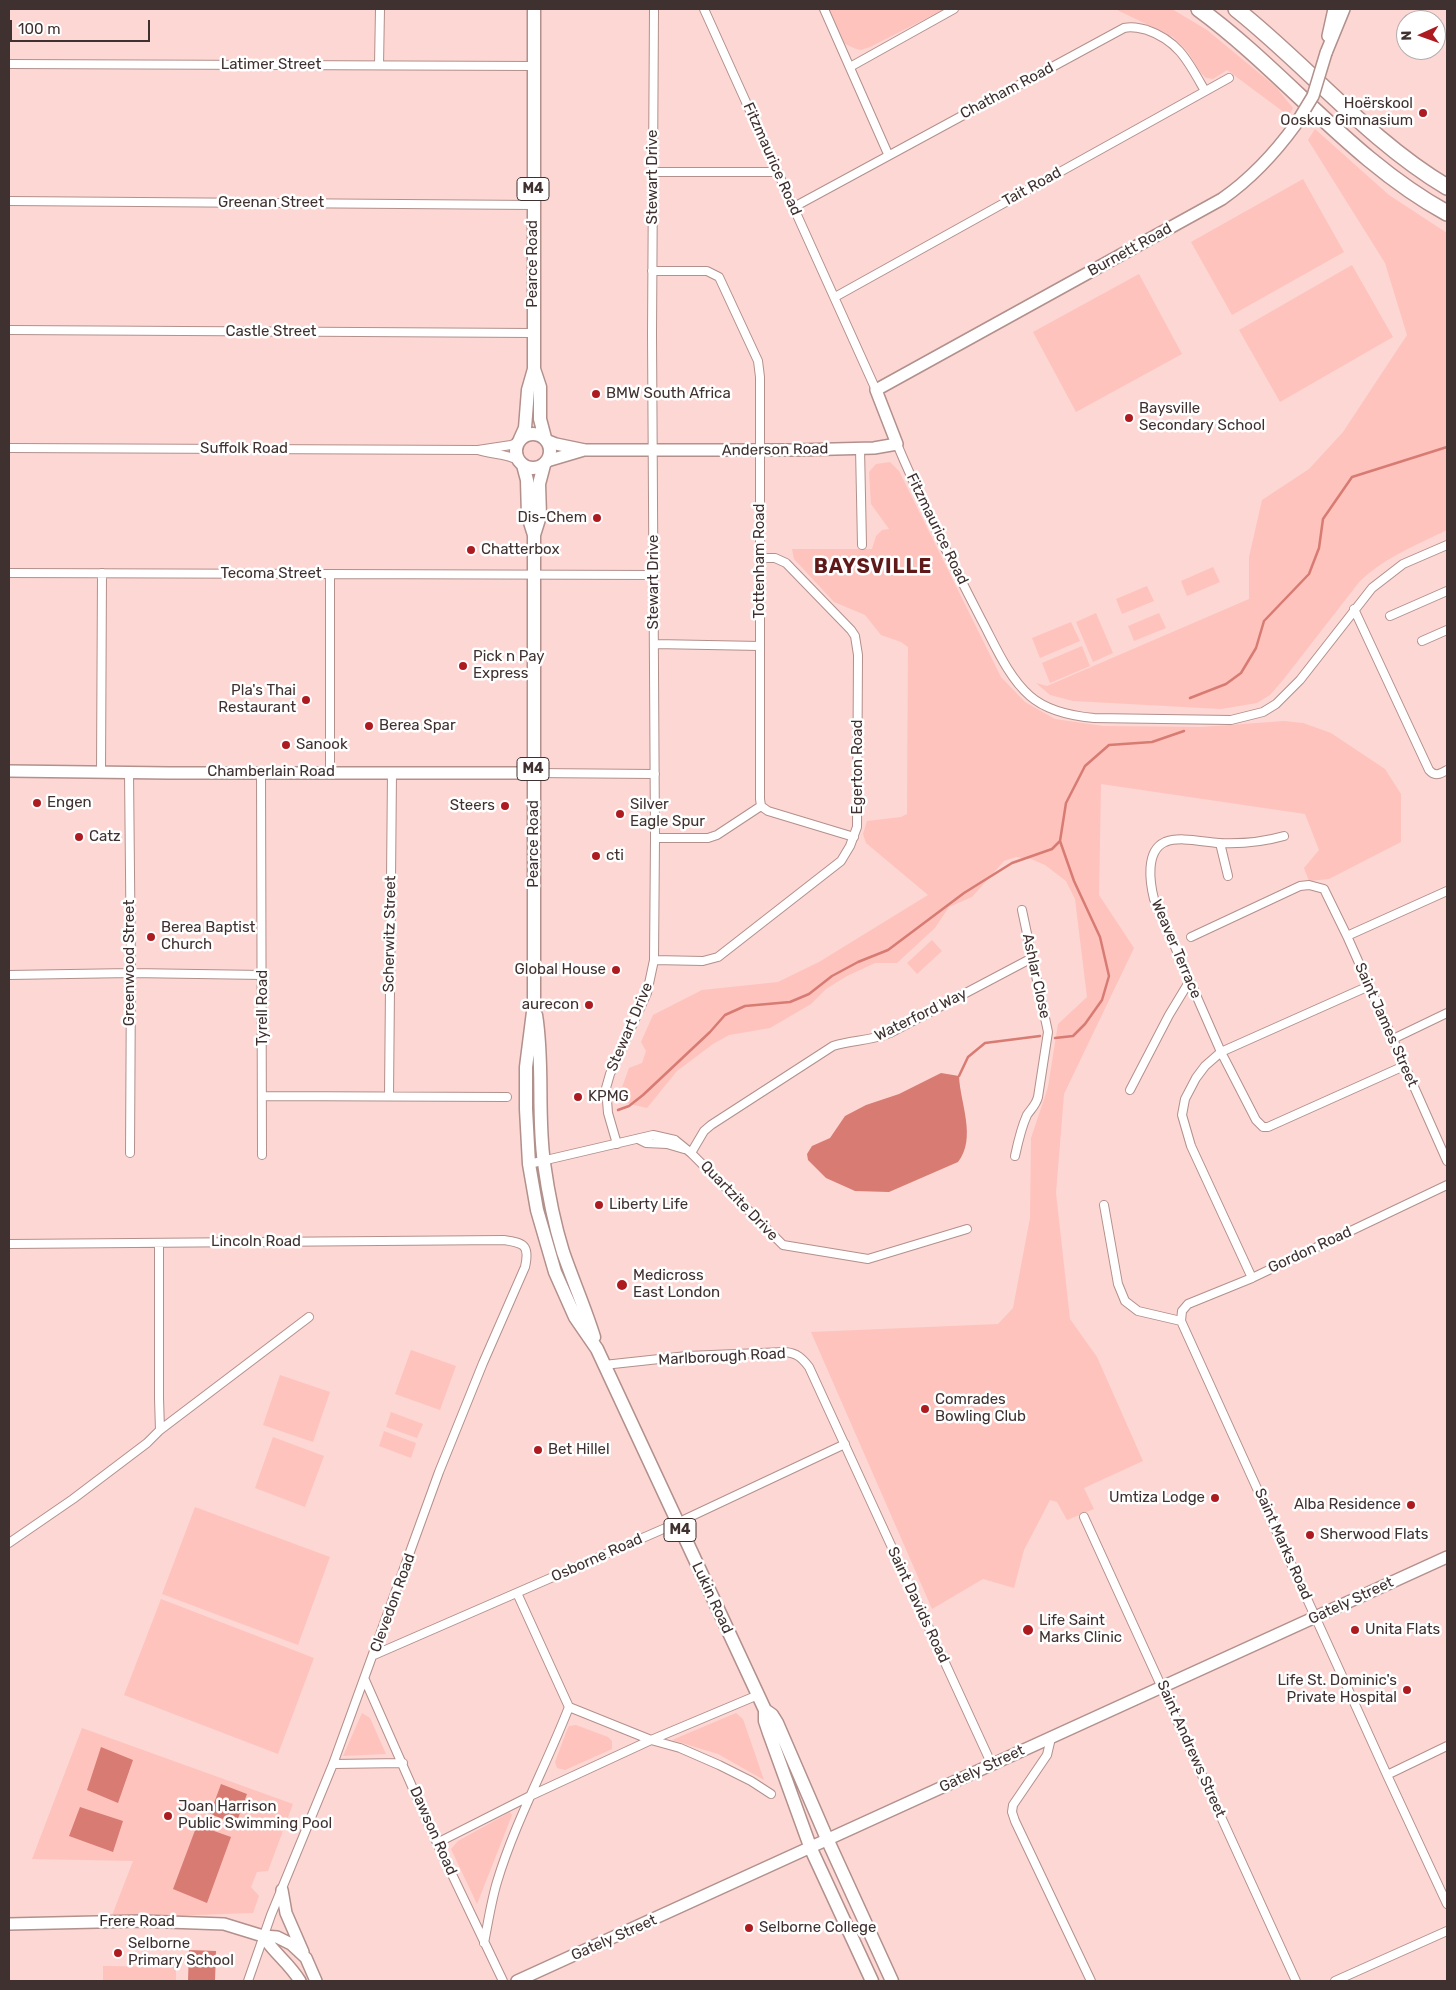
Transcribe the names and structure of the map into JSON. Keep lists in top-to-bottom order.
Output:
{
  "streets": {
    "main road": ["M4", "Pearce Road", "Lukin Road"],
    "street": [
      "Latimer Street",
      "Chatham Road",
      "Fitzmaurice Road",
      "Stewart Drive",
      "Tait Road",
      "Greenan Street",
      "Burnett Road",
      "Castle Street",
      "Suffolk Road",
      "Anderson Road",
      "Tottenham Road",
      "Tecoma Street",
      "Egerton Road",
      "Chamberlain Road",
      "Scherwitz Street",
      "Weaver Terrace",
      "Greenwood Street",
      "Ashlar Close",
      "Tyrell Road",
      "Waterford Way",
      "Saint James Street",
      "Quartzite Drive",
      "Lincoln Road",
      "Gordon Road",
      "Marlborough Road",
      "Saint Marks Road",
      "Osborne Road",
      "Gately Street",
      "Clevedon Road",
      "Saint Davids Road",
      "Saint Andrews Street",
      "Dawson Road",
      "Frere Road"
    ]
  },
  "crossings": [
    ["Latimer Street", "Pearce Road"],
    ["Chatham Road", "Fitzmaurice Road"],
    ["Chatham Road", "Tait Road"],
    ["Fitzmaurice Road", "Tait Road"],
    ["Fitzmaurice Road", "Burnett Road"],
    ["Fitzmaurice Road", "Anderson Road"],
    ["Stewart Drive", "Anderson Road"],
    ["Stewart Drive", "Tottenham Road"],
    ["Stewart Drive", "Tecoma Street"],
    ["Stewart Drive", "Egerton Road"],
    ["Stewart Drive", "Quartzite Drive"],
    ["Greenan Street", "Pearce Road"],
    ["Pearce Road", "Castle Street"],
    ["Pearce Road", "Suffolk Road"],
    ["Pearce Road", "Tecoma Street"],
    ["Pearce Road", "Chamberlain Road"],
    ["Pearce Road", "Quartzite Drive"],
    ["Pearce Road", "Lukin Road"],
    ["Anderson Road", "Tottenham Road"],
    ["Tottenham Road", "Egerton Road"],
    ["Chamberlain Road", "Scherwitz Street"],
    ["Chamberlain Road", "Greenwood Street"],
    ["Chamberlain Road", "Tyrell Road"],
    ["Weaver Terrace", "Saint James Street"],
    ["Ashlar Close", "Waterford Way"],
    ["Waterford Way", "Quartzite Drive"],
    ["Lincoln Road", "Clevedon Road"],
    ["Gordon Road", "Saint Marks Road"],
    ["Marlborough Road", "Osborne Road"],
    ["Marlborough Road", "Lukin Road"],
    ["Marlborough Road", "Saint Davids Road"],
    ["Saint Marks Road", "Gately Street"],
    ["Osborne Road", "Lukin Road"],
    ["Osborne Road", "Clevedon Road"],
    ["Osborne Road", "Saint Davids Road"],
    ["Lukin Road", "Gately Street"],
    ["Gately Street", "Saint Davids Road"],
    ["Gately Street", "Saint Andrews Street"],
    ["Clevedon Road", "Dawson Road"],
    ["Clevedon Road", "Frere Road"]
  ],
  "districts": ["BAYSVILLE"],
  "places": [
    "Hoërskool Ooskus Gimnasium",
    "BMW South Africa",
    "Baysville Secondary School",
    "Dis-Chem",
    "Chatterbox",
    "Pick n Pay Express",
    "Pla's Thai Restaurant",
    "Berea Spar",
    "Sanook",
    "Engen",
    "Steers",
    "Silver Eagle Spur",
    "Catz",
    "cti",
    "Berea Baptist Church",
    "Global House",
    "aurecon",
    "KPMG",
    "Liberty Life",
    "Medicross East London",
    "Comrades Bowling Club",
    "Bet Hillel",
    "Umtiza Lodge",
    "Alba Residence",
    "Sherwood Flats",
    "Life Saint Marks Clinic",
    "Unita Flats",
    "Life St. Dominic's Private Hospital",
    "Joan Harrison Public Swimming Pool",
    "Selborne College",
    "Selborne Primary School"
  ],
  "scale_bar": "100 m",
  "north": "left"
}
